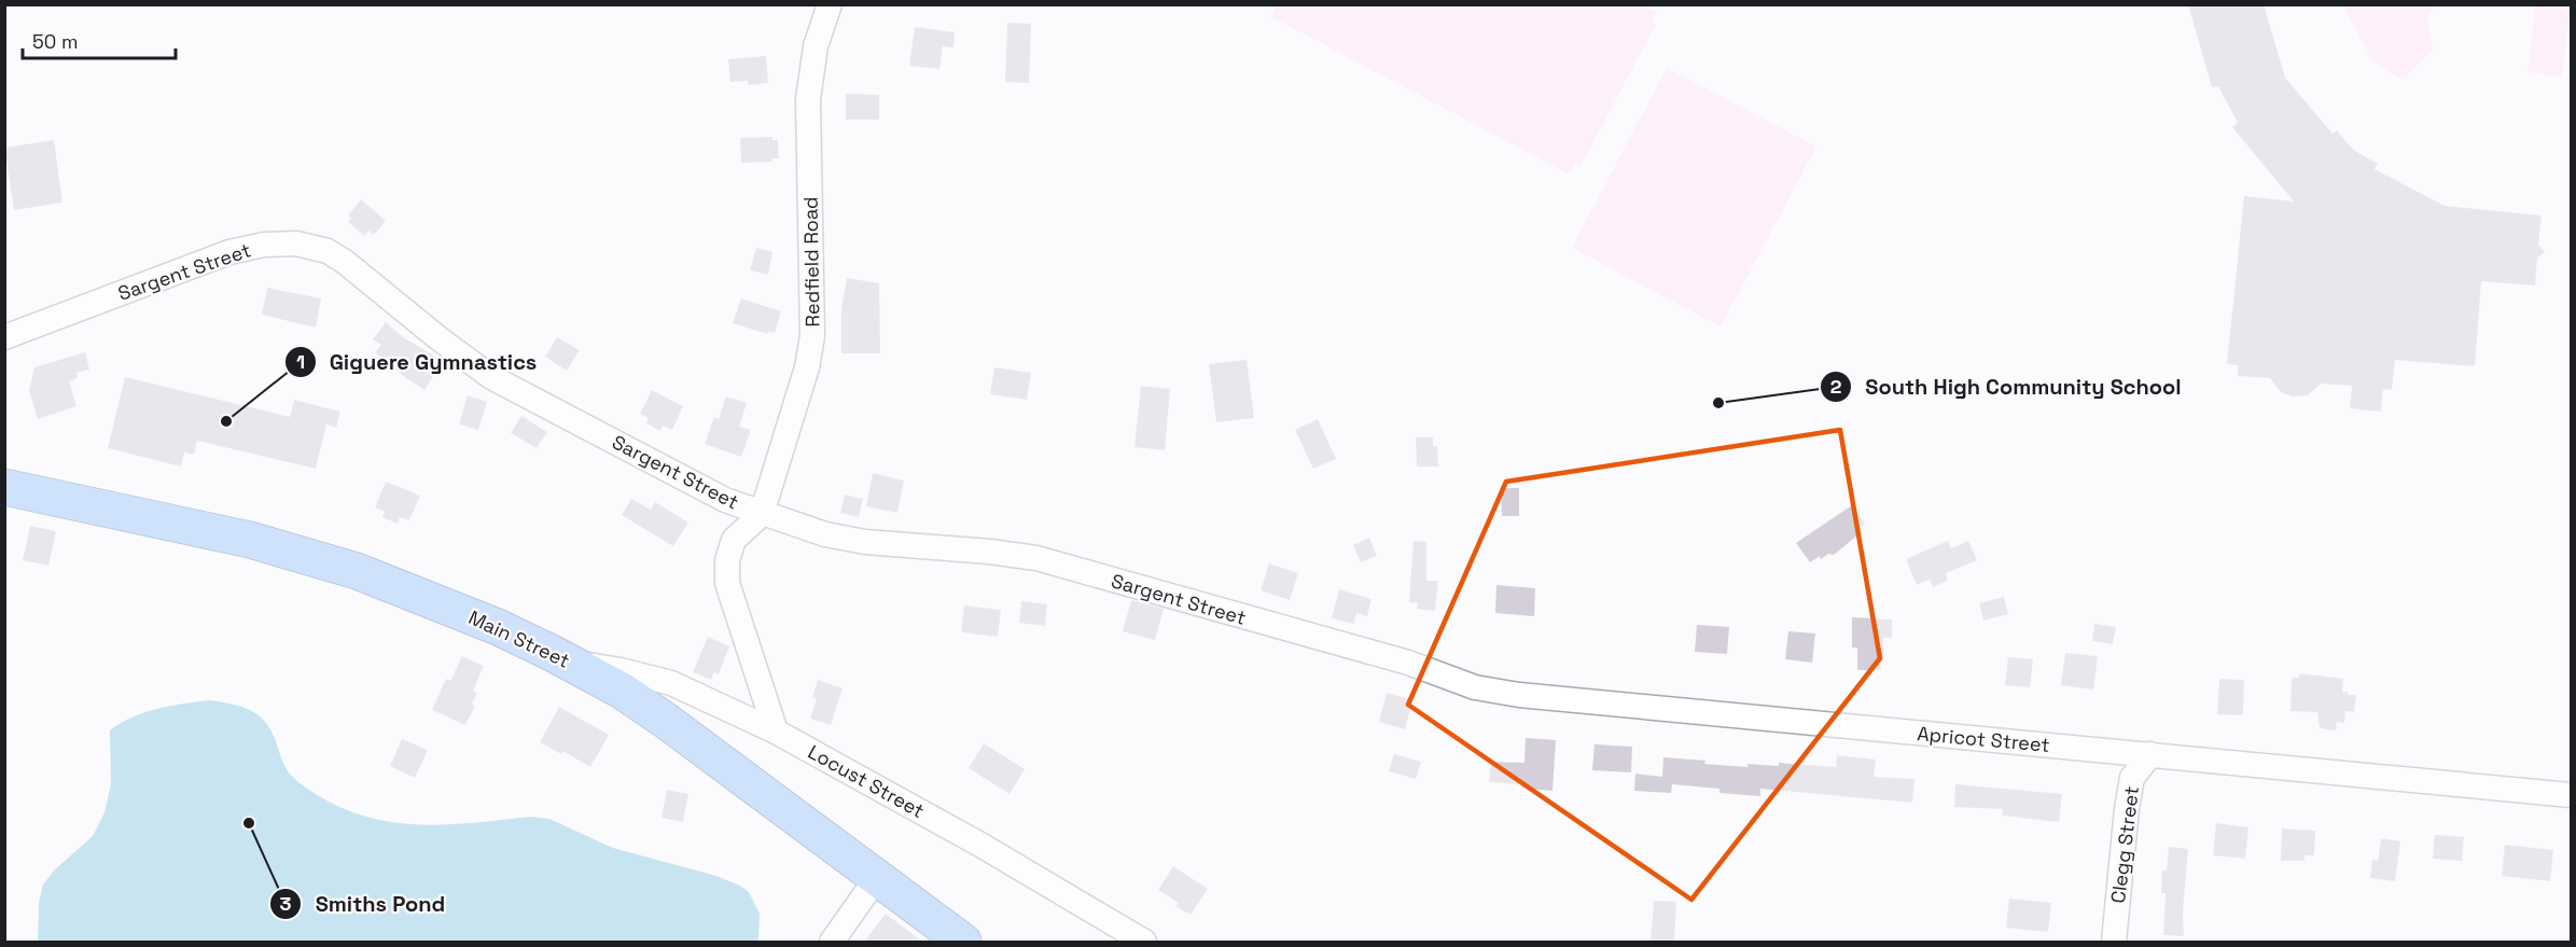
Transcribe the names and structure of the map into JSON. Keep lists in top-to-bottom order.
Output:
{
  "streets": {
    "highway": ["Main Street"],
    "street": [
      "Redfield Road",
      "Sargent Street",
      "Apricot Street",
      "Locust Street",
      "Clegg Street"
    ]
  },
  "crossings": [
    ["Redfield Road", "Sargent Street"],
    ["Sargent Street", "Apricot Street"],
    ["Main Street", "Locust Street"],
    ["Apricot Street", "Clegg Street"]
  ],
  "places": ["South High Community School", "Giguere Gymnastics", "Smiths Pond"],
  "scale_bar": "50 m"
}
